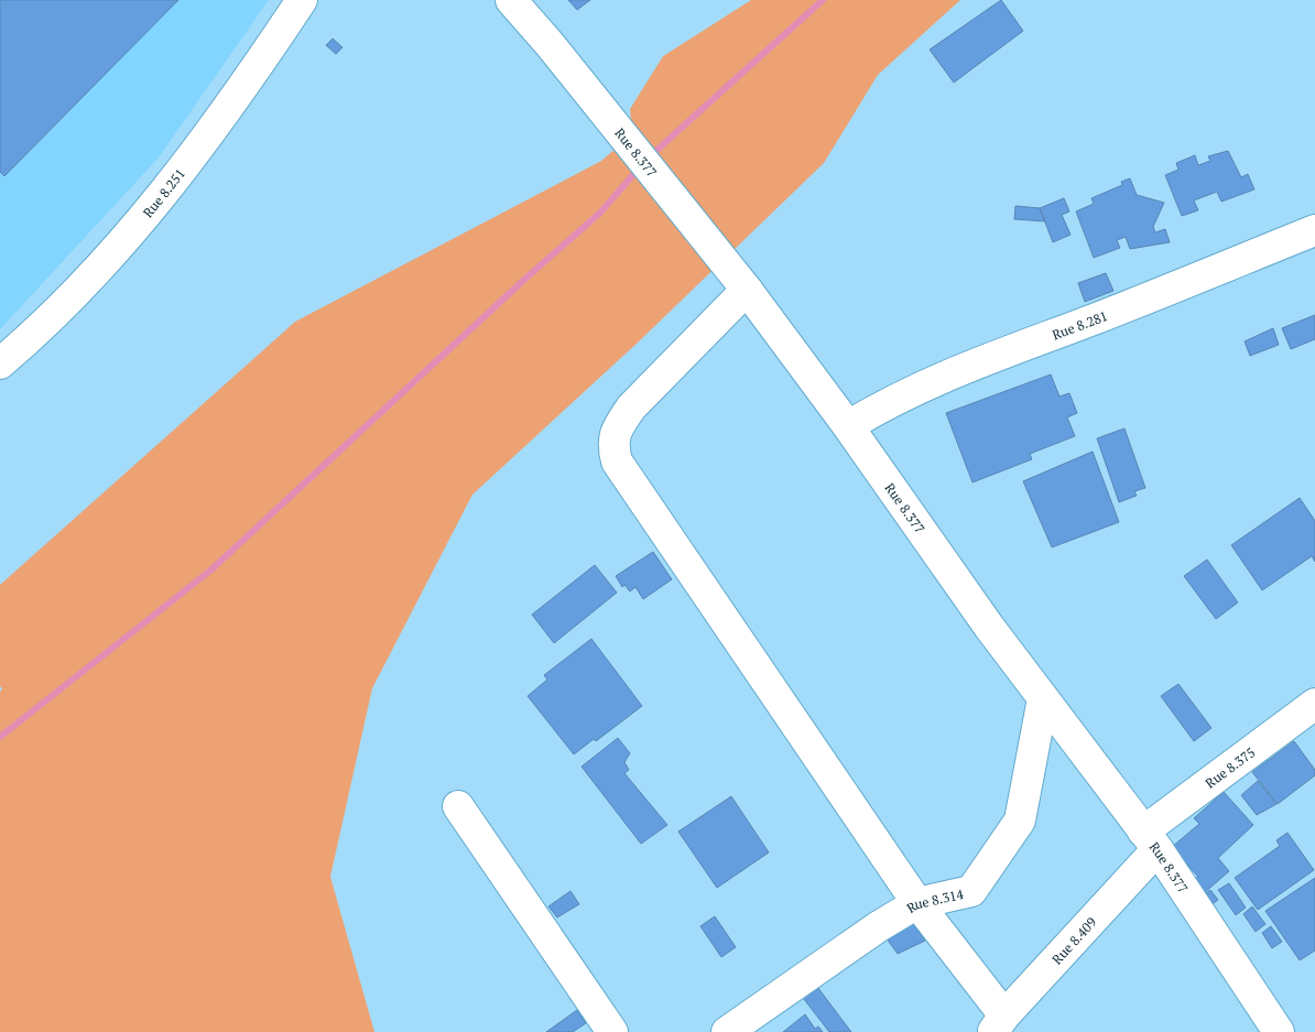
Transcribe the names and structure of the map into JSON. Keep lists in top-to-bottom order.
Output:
{
  "streets": {
    "main road": [
      "Rue 8.377",
      "Rue 8.251",
      "Rue 8.281",
      "Rue 8.375",
      "Rue 8.314",
      "Rue 8.409"
    ]
  },
  "crossings": [
    ["Rue 8.377", "Rue 8.281"],
    ["Rue 8.377", "Rue 8.375"],
    ["Rue 8.377", "Rue 8.314"],
    ["Rue 8.377", "Rue 8.409"],
    ["Rue 8.375", "Rue 8.409"]
  ]
}
